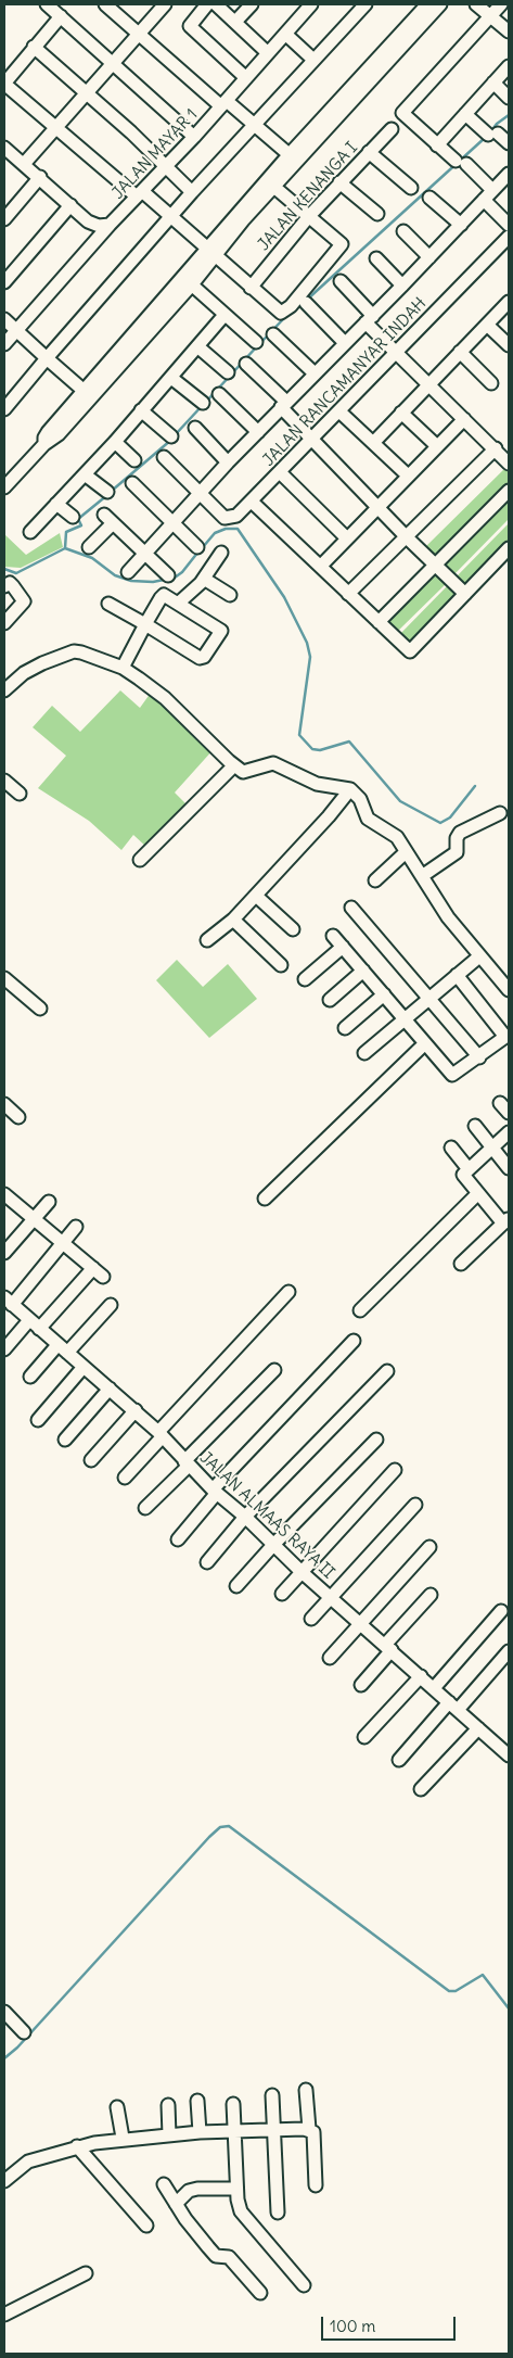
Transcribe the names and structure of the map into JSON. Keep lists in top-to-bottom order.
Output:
{
  "streets": {
    "street": [
      "JALAN MAYAR 1",
      "JALAN KENANGA I",
      "JALAN RANCAMANYAR INDAH",
      "JALAN ALMAAS RAYA II"
    ]
  },
  "scale_bar": "100 m"
}
